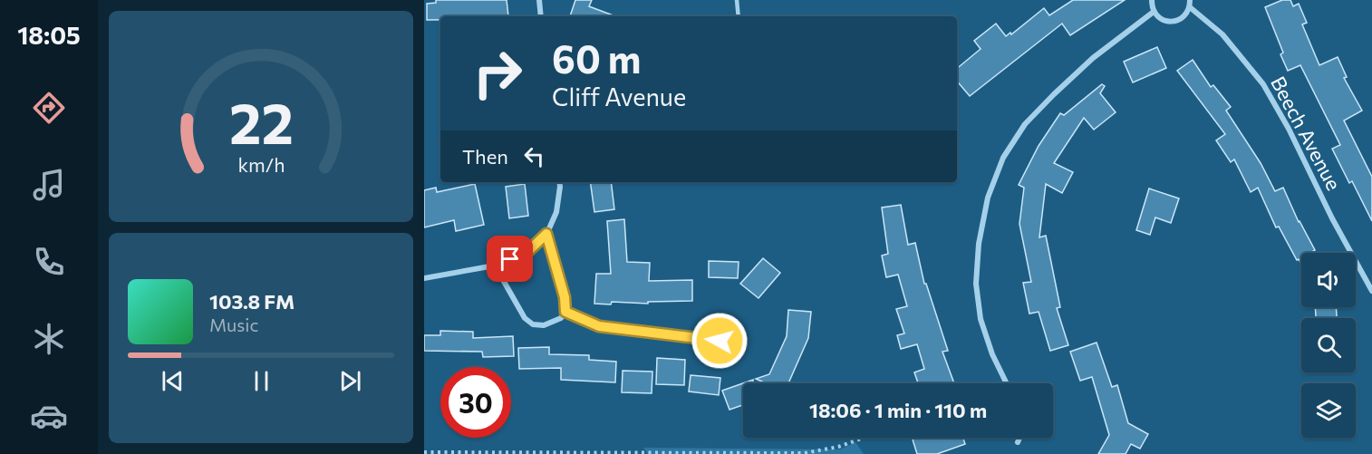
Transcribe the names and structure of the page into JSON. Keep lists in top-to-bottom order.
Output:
{
  "streets": {
    "street": ["Beech Avenue"]
  },
  "page": {
    "tabs": "18:05",
    "turn": ["60 m", "Cliff Avenue"],
    "then": "Then",
    "song": ["103.8 FM", "Music"],
    "limit": "30",
    "trip": "18:06 · 1 min · 110 m",
    "gauge": ["22", "km/h"]
  }
}
